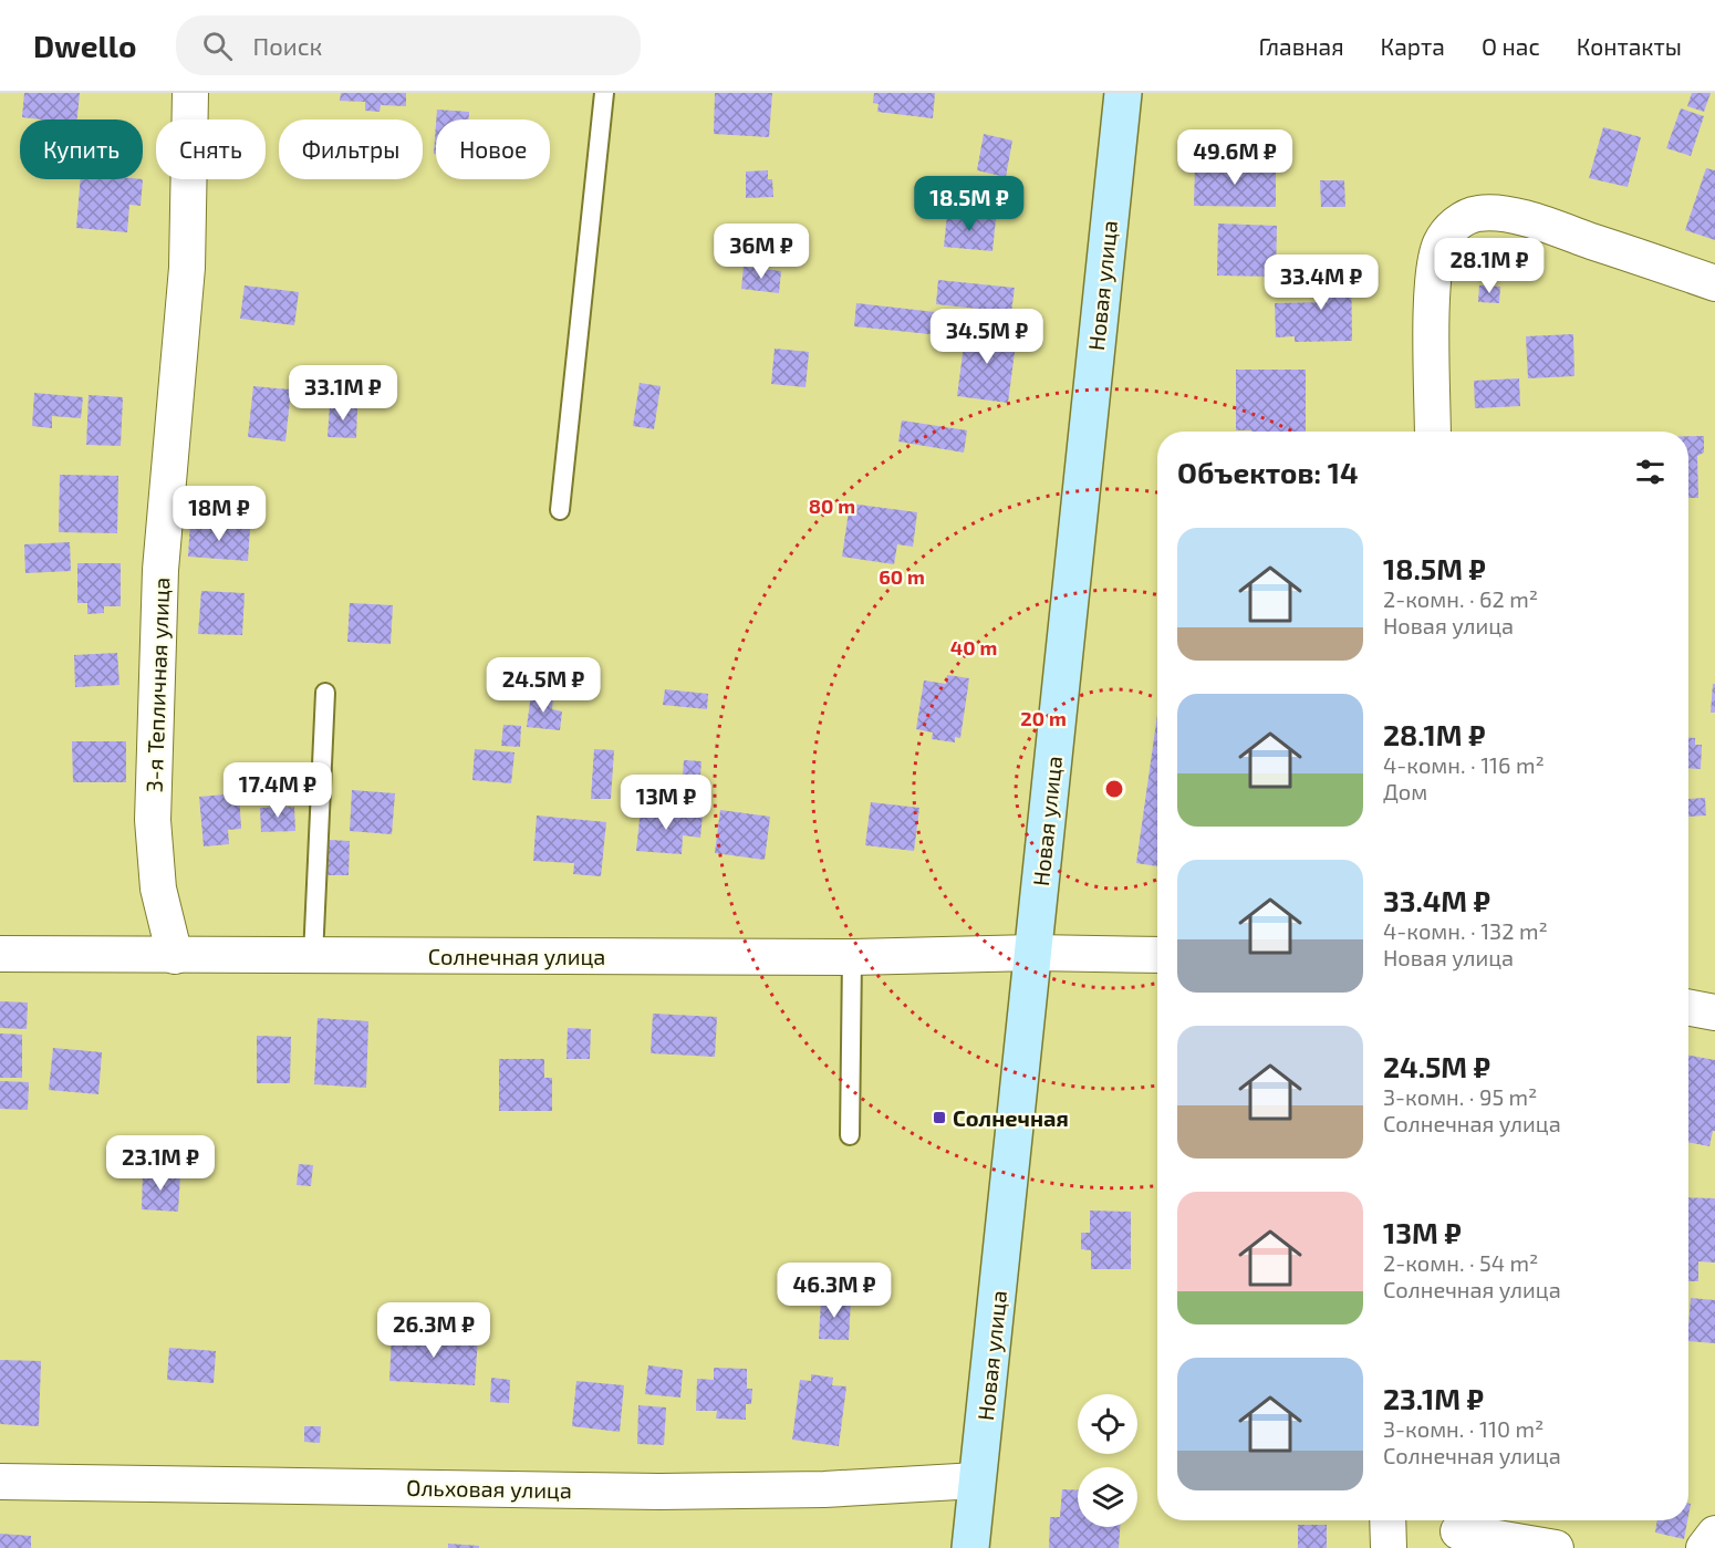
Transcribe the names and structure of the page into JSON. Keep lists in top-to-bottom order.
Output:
{
  "streets": {
    "main road": ["Новая улица"],
    "street": ["3-я Тепличная улица", "Солнечная улица", "Ольховая улица"]
  },
  "crossings": [
    ["Новая улица", "Солнечная улица"],
    ["Новая улица", "Ольховая улица"],
    ["3-я Тепличная улица", "Солнечная улица"]
  ],
  "places": {
    "transit": ["Солнечная"]
  },
  "page": {
    "header": "Dwello",
    "search": "Поиск",
    "nav": [
      "Главная",
      "Карта",
      "О нас",
      "Контакты"
    ],
    "chip": [
      "Купить",
      "Снять",
      "Фильтры",
      "Новое"
    ],
    "price": [
      "49.6M ₽",
      "18.5M ₽",
      "36M ₽",
      "28.1M ₽",
      "33.4M ₽",
      "34.5M ₽",
      "33.1M ₽",
      "18M ₽",
      "24.5M ₽",
      "17.4M ₽",
      "13M ₽",
      "23.1M ₽",
      "46.3M ₽",
      "26.3M ₽"
    ],
    "heading": "Объектов: 14",
    "list": [
      {
        "name": "18.5M ₽",
        "note": "2-комн. · 62 m² · Новая улица"
      },
      {
        "name": "28.1M ₽",
        "note": "4-комн. · 116 m² · Дом"
      },
      {
        "name": "33.4M ₽",
        "note": "4-комн. · 132 m² · Новая улица"
      },
      {
        "name": "24.5M ₽",
        "note": "3-комн. · 95 m² · Солнечная улица"
      },
      {
        "name": "13M ₽",
        "note": "2-комн. · 54 m² · Солнечная улица"
      },
      {
        "name": "23.1M ₽",
        "note": "3-комн. · 110 m² · Солнечная улица"
      }
    ]
  },
  "rings": [
    "80 m",
    "60 m",
    "40 m",
    "20 m"
  ]
}
